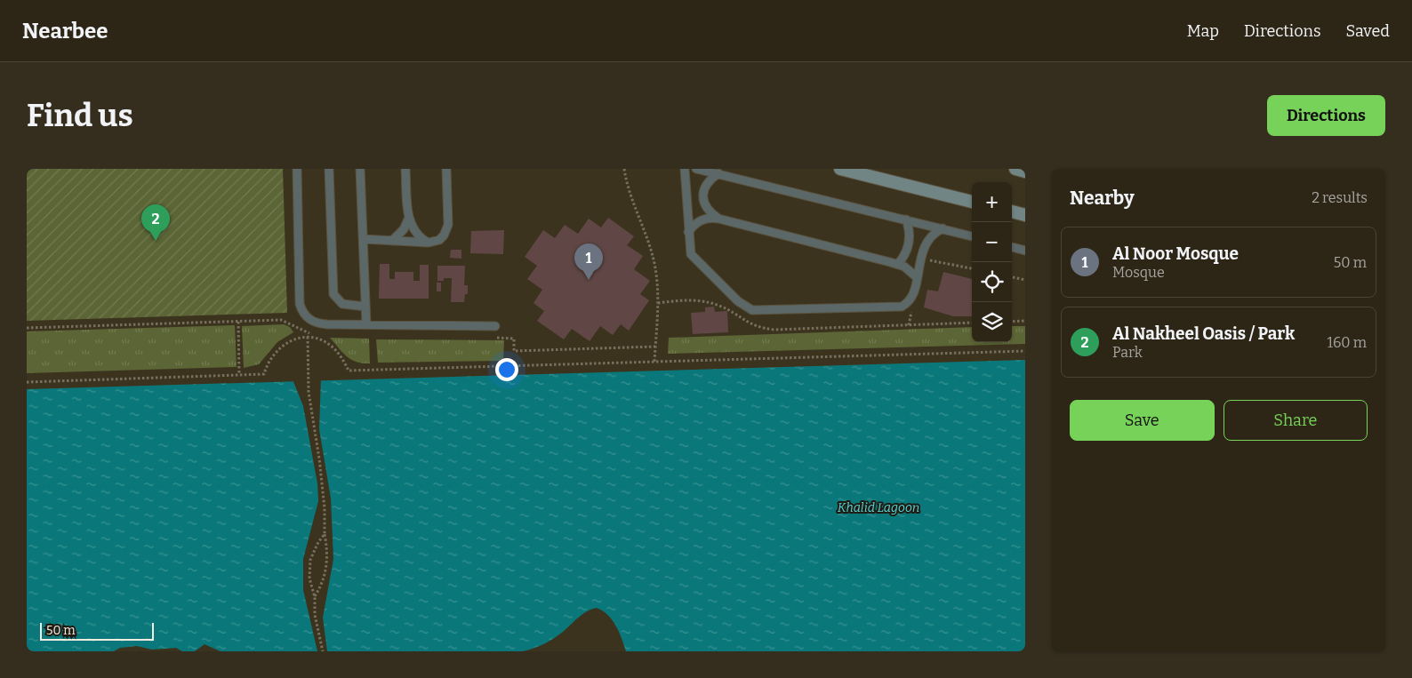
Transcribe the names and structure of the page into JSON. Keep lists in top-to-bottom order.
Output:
{
  "water": ["Khalid Lagoon"],
  "scale_bar": "50 m",
  "page": {
    "header": "Nearbee",
    "nav": ["Map", "Directions", "Saved"],
    "buttons": [
      "Directions",
      ["Save", "Share"]
    ],
    "title": "Find us",
    "heading": ["Nearby", "2 results"],
    "map_buttons": ["+", "−"],
    "pins": ["2", "1"],
    "list": [
      {
        "mark": "1",
        "name": "Al Noor Mosque",
        "note": "Mosque",
        "value": "50 m"
      },
      {
        "mark": "2",
        "name": "Al Nakheel Oasis / Park",
        "note": "Park",
        "value": "160 m"
      }
    ],
    "scale": "50 m"
  }
}
